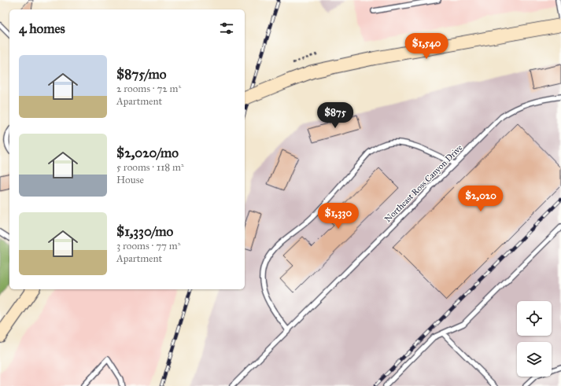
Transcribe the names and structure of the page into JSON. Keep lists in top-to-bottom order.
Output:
{
  "streets": {
    "lane": ["Northeast Ross Canyon Drive"]
  },
  "page": {
    "heading": "4 homes",
    "price": [
      "$1,540",
      "$875",
      "$2,020",
      "$1,330"
    ],
    "list": [
      {
        "name": "$875/mo",
        "note": "2 rooms · 72 m² · Apartment"
      },
      {
        "name": "$2,020/mo",
        "note": "5 rooms · 118 m² · House"
      },
      {
        "name": "$1,330/mo",
        "note": "3 rooms · 77 m² · Apartment"
      }
    ]
  }
}
